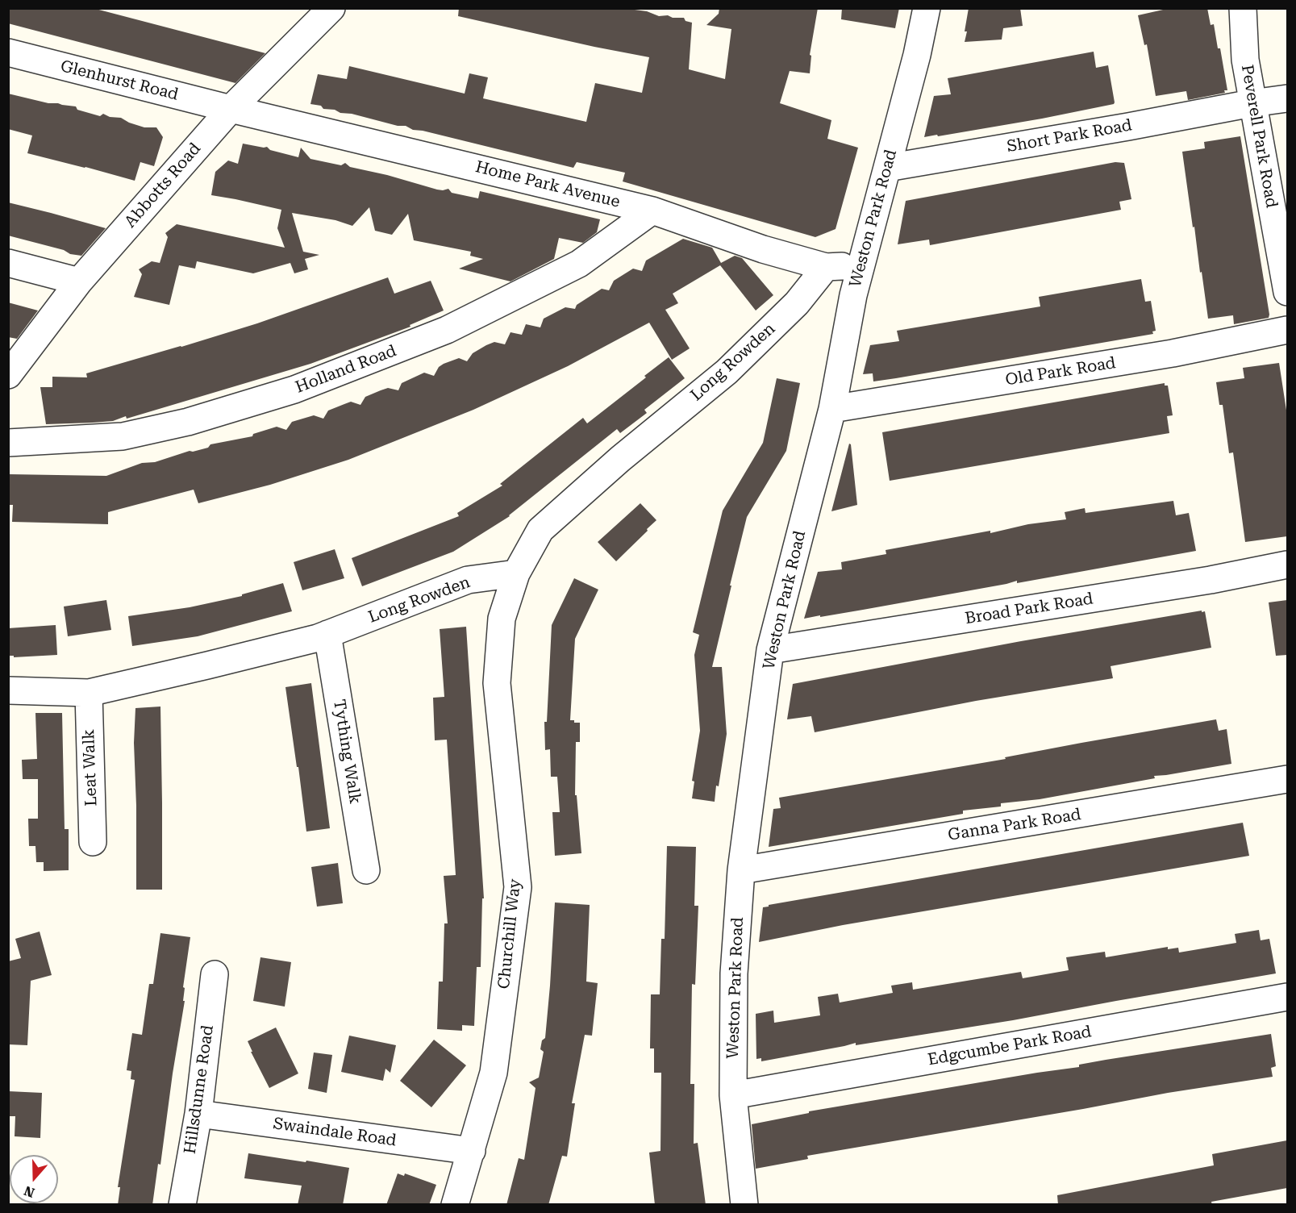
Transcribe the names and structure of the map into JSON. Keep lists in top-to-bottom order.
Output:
{
  "streets": {
    "street": [
      "Glenhurst Road",
      "Short Park Road",
      "Peverell Park Road",
      "Home Park Avenue",
      "Abbotts Road",
      "Weston Park Road",
      "Long Rowden",
      "Holland Road",
      "Old Park Road",
      "Broad Park Road",
      "Tything Walk",
      "Leat Walk",
      "Ganna Park Road",
      "Churchill Way",
      "Edgcumbe Park Road",
      "Hillsdunne Road",
      "Swaindale Road"
    ]
  },
  "crossings": [
    ["Glenhurst Road", "Home Park Avenue"],
    ["Glenhurst Road", "Abbotts Road"],
    ["Short Park Road", "Peverell Park Road"],
    ["Short Park Road", "Weston Park Road"],
    ["Home Park Avenue", "Abbotts Road"],
    ["Home Park Avenue", "Weston Park Road"],
    ["Home Park Avenue", "Long Rowden"],
    ["Home Park Avenue", "Holland Road"],
    ["Weston Park Road", "Old Park Road"],
    ["Weston Park Road", "Broad Park Road"],
    ["Weston Park Road", "Ganna Park Road"],
    ["Weston Park Road", "Edgcumbe Park Road"],
    ["Long Rowden", "Tything Walk"],
    ["Long Rowden", "Leat Walk"],
    ["Long Rowden", "Churchill Way"],
    ["Churchill Way", "Swaindale Road"],
    ["Hillsdunne Road", "Swaindale Road"]
  ],
  "north": "bottom"
}
